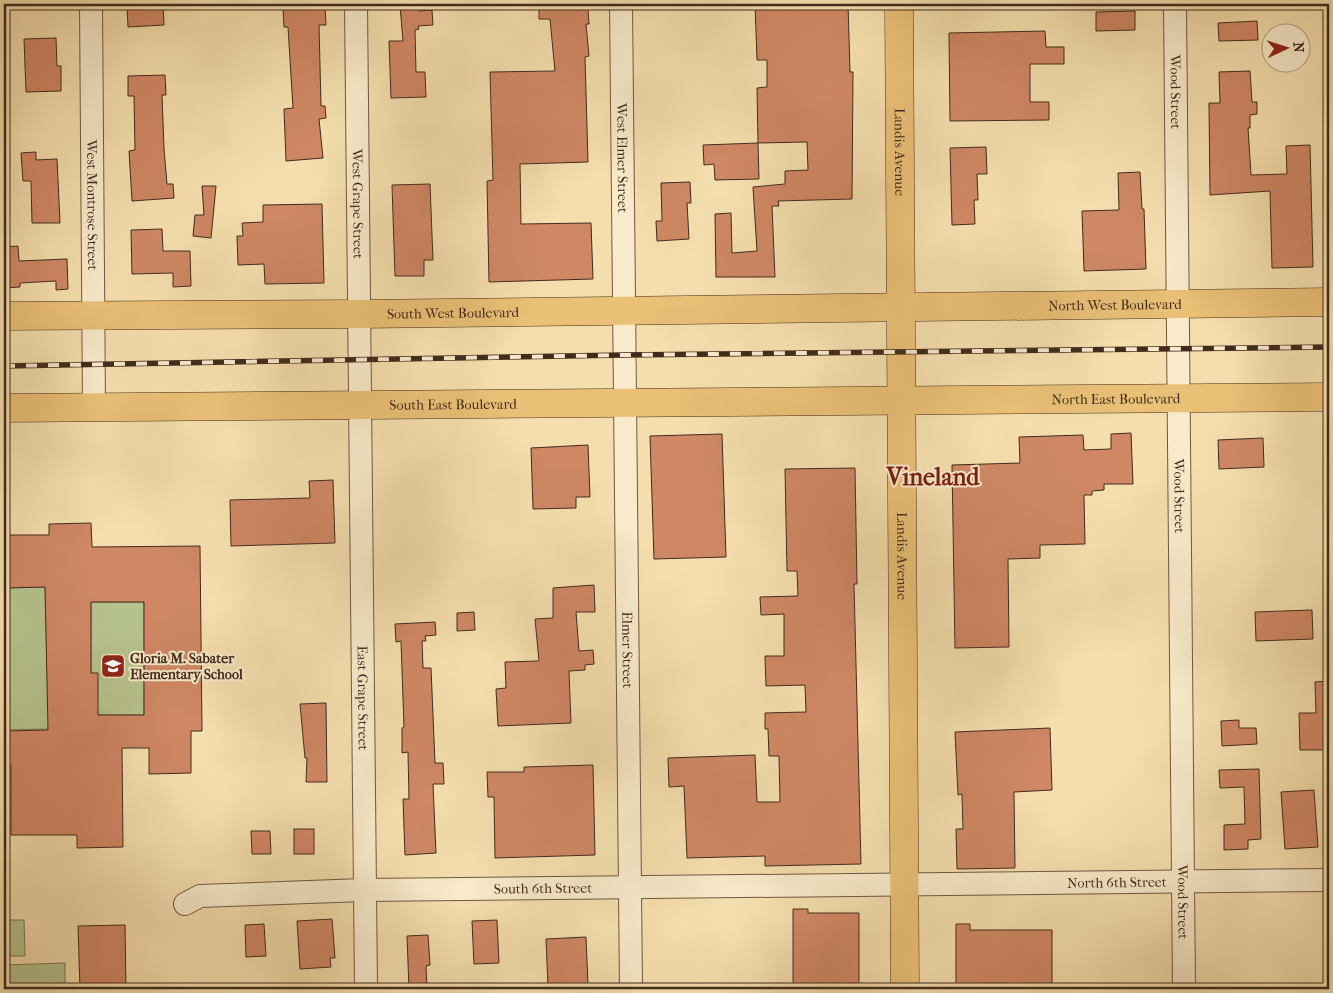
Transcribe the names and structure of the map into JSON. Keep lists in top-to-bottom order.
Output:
{
  "streets": {
    "main road": [
      "Landis Avenue",
      "North West Boulevard",
      "South West Boulevard",
      "North East Boulevard",
      "South East Boulevard"
    ],
    "street": [
      "Wood Street",
      "West Elmer Street",
      "West Grape Street",
      "West Montrose Street",
      "Elmer Street",
      "East Grape Street",
      "North 6th Street",
      "South 6th Street"
    ]
  },
  "crossings": [
    ["Wood Street", "North West Boulevard"],
    ["Wood Street", "North East Boulevard"],
    ["Wood Street", "North 6th Street"],
    ["Landis Avenue", "North West Boulevard"],
    ["Landis Avenue", "South West Boulevard"],
    ["Landis Avenue", "North East Boulevard"],
    ["Landis Avenue", "South East Boulevard"],
    ["Landis Avenue", "North 6th Street"],
    ["Landis Avenue", "South 6th Street"],
    ["West Elmer Street", "South West Boulevard"],
    ["West Elmer Street", "Elmer Street"],
    ["West Grape Street", "South West Boulevard"],
    ["West Grape Street", "South East Boulevard"],
    ["West Grape Street", "East Grape Street"],
    ["West Montrose Street", "South West Boulevard"],
    ["West Montrose Street", "South East Boulevard"],
    ["North West Boulevard", "South West Boulevard"],
    ["South West Boulevard", "Elmer Street"],
    ["North East Boulevard", "South East Boulevard"],
    ["South East Boulevard", "Elmer Street"],
    ["South East Boulevard", "East Grape Street"],
    ["Elmer Street", "South 6th Street"],
    ["East Grape Street", "South 6th Street"],
    ["North 6th Street", "South 6th Street"]
  ],
  "districts": ["Vineland"],
  "places": {
    "school or university": ["Gloria M. Sabater Elementary School"]
  },
  "north": "right"
}
